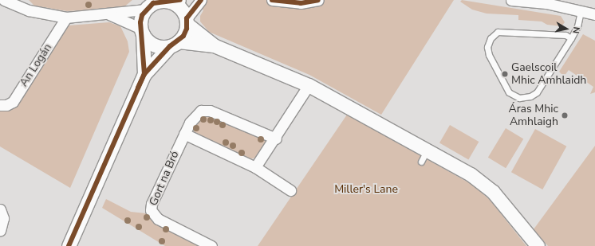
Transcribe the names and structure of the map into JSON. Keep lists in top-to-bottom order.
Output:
{
  "streets": {
    "street": ["An Logán", "Gort na Bró"]
  },
  "parks": ["Miller's Lane"],
  "places": ["Gaelscoil Mhic Amhlaidh", "Áras Mhic Amhlaigh"],
  "north": "right"
}
